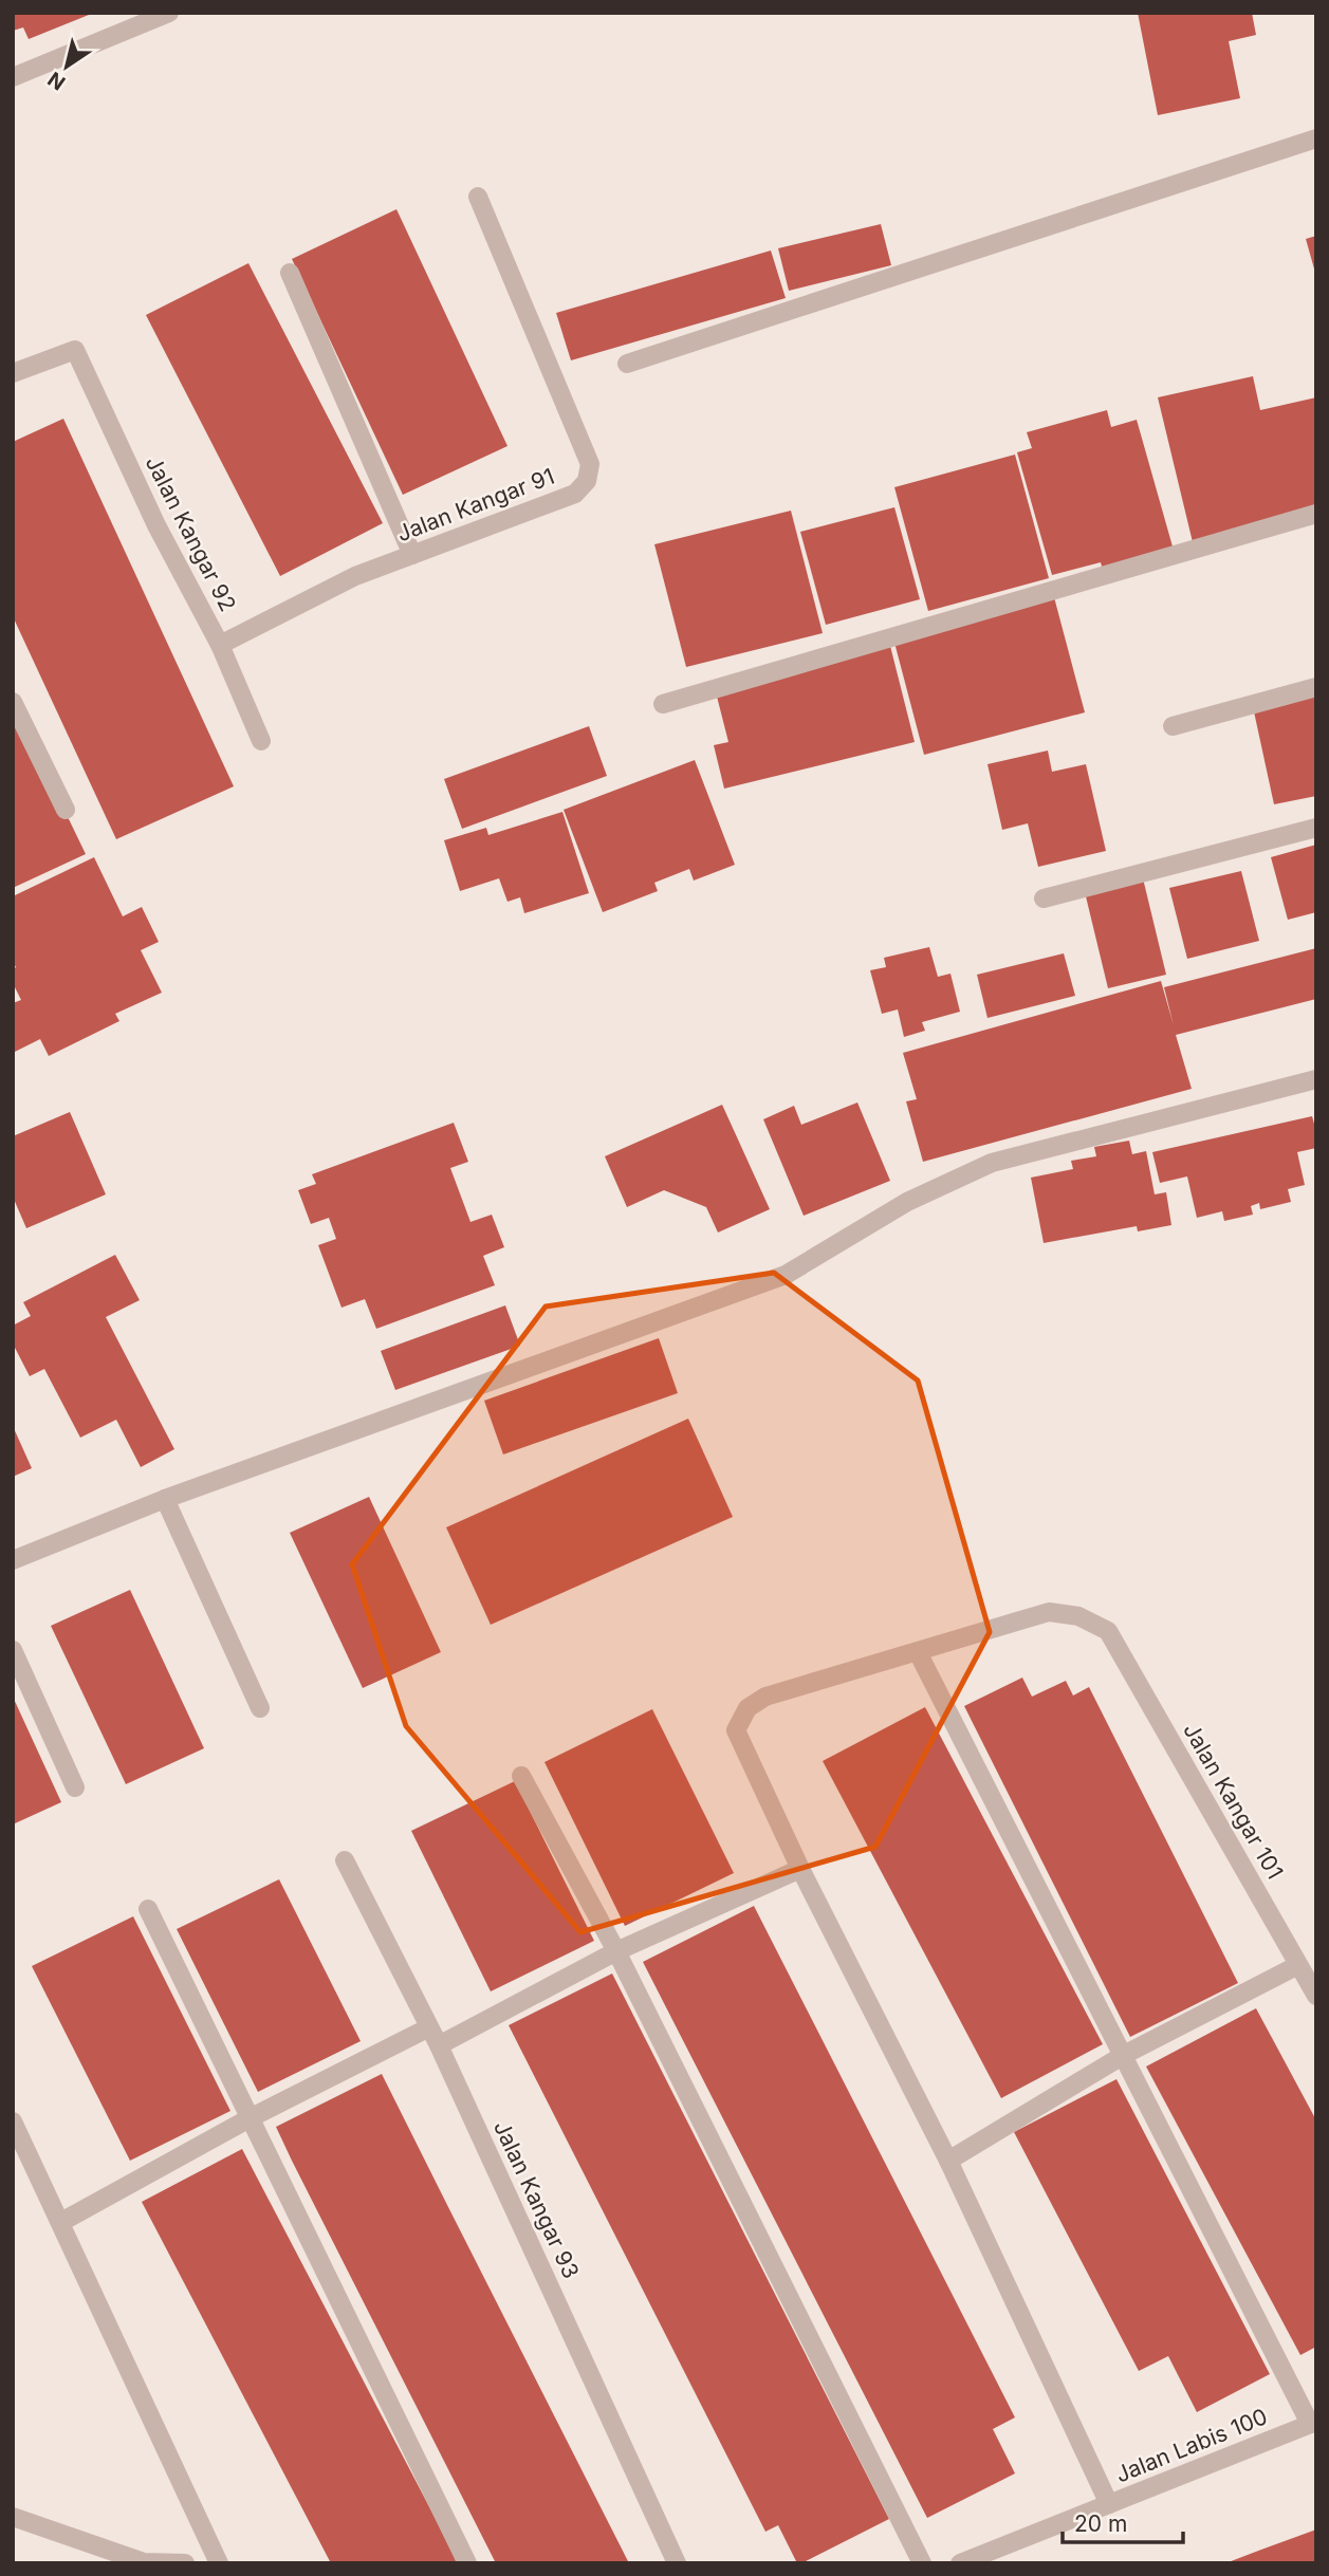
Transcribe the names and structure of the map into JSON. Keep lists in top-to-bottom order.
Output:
{
  "streets": {
    "street": [
      "Jalan Kangar 91",
      "Jalan Kangar 92",
      "Jalan Kangar 101",
      "Jalan Kangar 93",
      "Jalan Labis 100"
    ]
  },
  "crossings": [
    ["Jalan Kangar 91", "Jalan Kangar 92"]
  ],
  "scale_bar": "20 m",
  "north": "bottom left"
}
